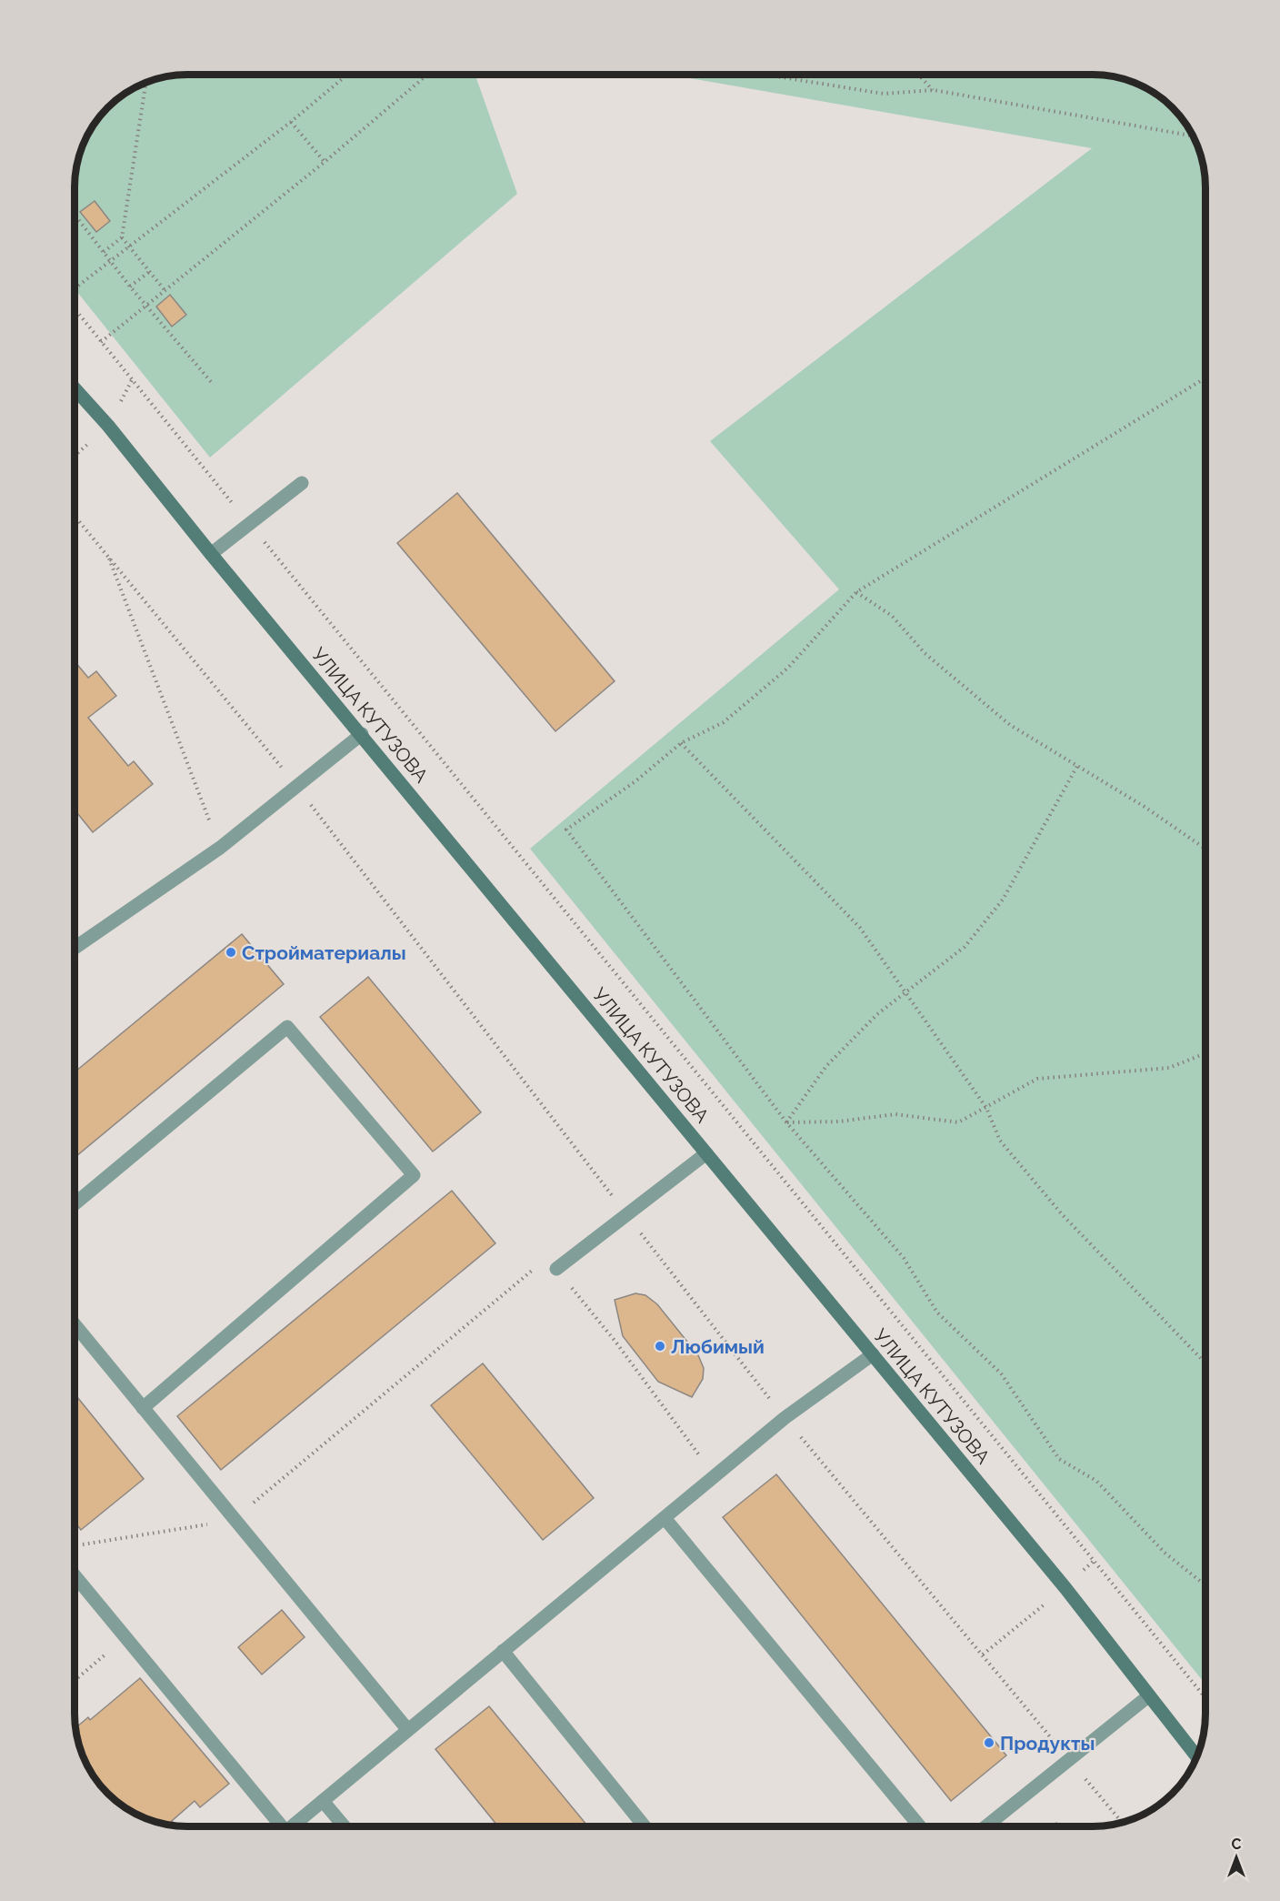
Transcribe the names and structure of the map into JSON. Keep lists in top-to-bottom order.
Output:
{
  "streets": {
    "main road": ["УЛИЦА КУТУЗОВА"]
  },
  "places": ["Стройматериалы", "Любимый", "Продукты"],
  "north": "top"
}
